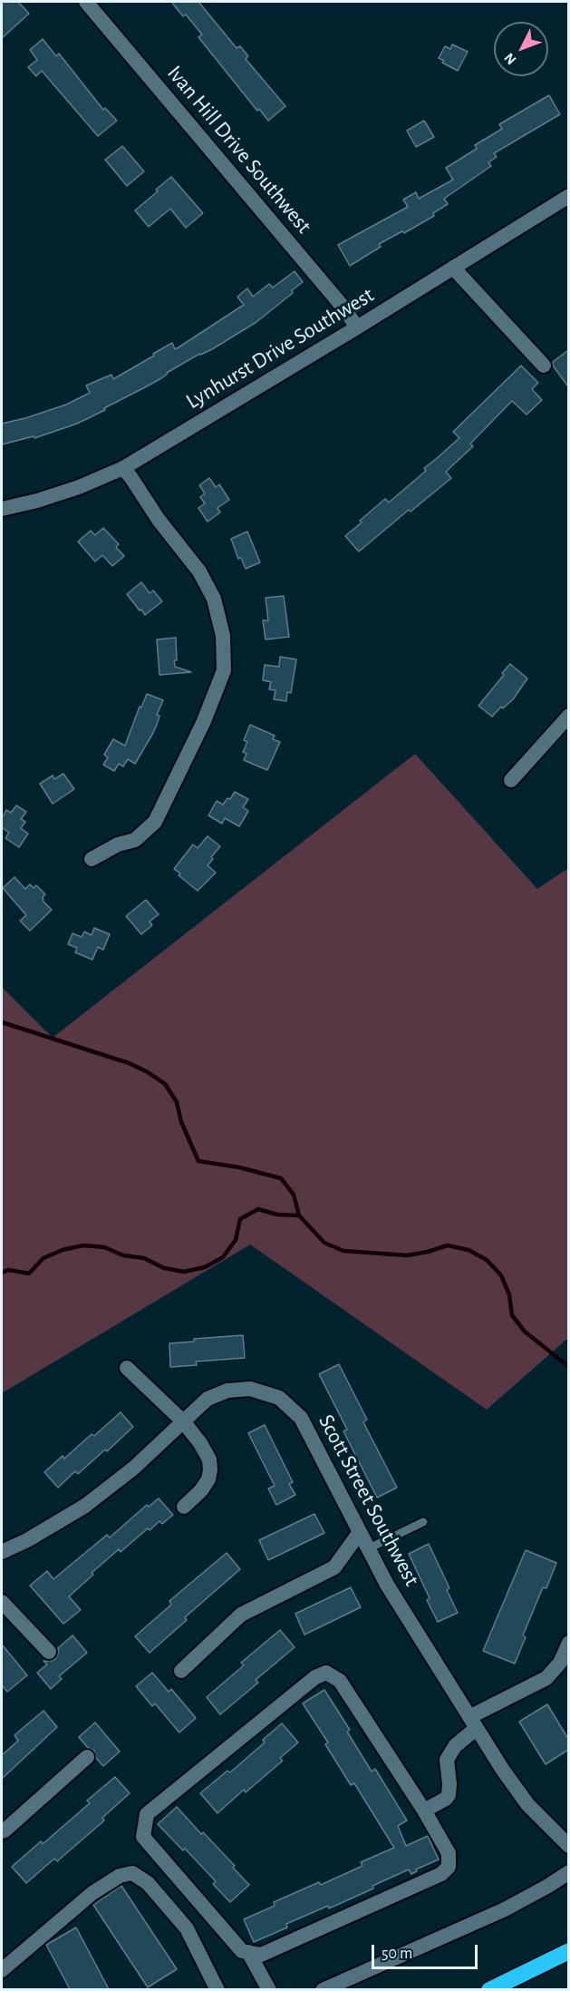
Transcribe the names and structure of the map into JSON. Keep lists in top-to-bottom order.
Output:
{
  "streets": {
    "street": ["Ivan Hill Drive Southwest", "Lynhurst Drive Southwest", "Scott Street Southwest"]
  },
  "crossings": [
    ["Ivan Hill Drive Southwest", "Lynhurst Drive Southwest"]
  ],
  "scale_bar": "50 m",
  "north": "bottom left"
}
